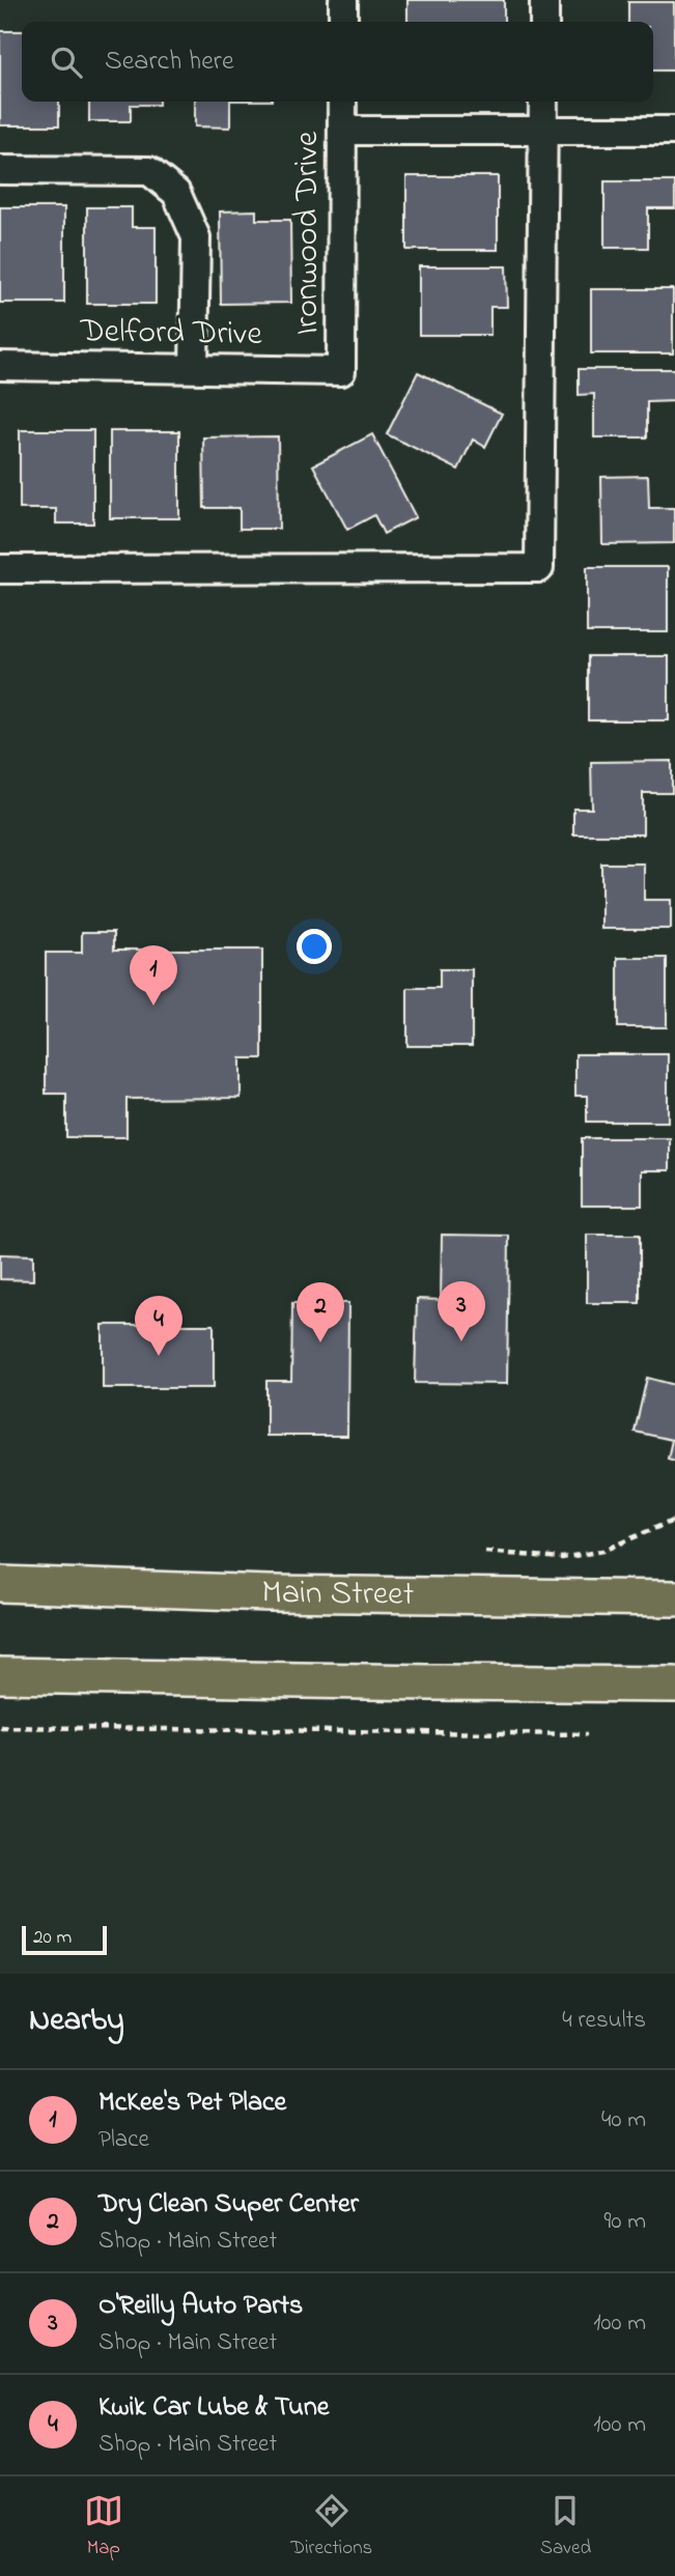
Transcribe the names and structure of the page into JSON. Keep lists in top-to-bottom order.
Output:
{
  "streets": {
    "main road": ["Main Street"],
    "street": ["Ironwood Drive", "Delford Drive"]
  },
  "crossings": [
    ["Ironwood Drive", "Delford Drive"]
  ],
  "scale_bar": "20 m",
  "page": {
    "search": "Search here",
    "pins": [
      "1",
      "3",
      "2",
      "4"
    ],
    "scale": "20 m",
    "heading": ["Nearby", "4 results"],
    "list": [
      {
        "mark": "1",
        "name": "McKee's Pet Place",
        "note": "Place",
        "value": "40 m"
      },
      {
        "mark": "2",
        "name": "Dry Clean Super Center",
        "note": "Shop · Main Street",
        "value": "90 m"
      },
      {
        "mark": "3",
        "name": "O'Reilly Auto Parts",
        "note": "Shop · Main Street",
        "value": "100 m"
      },
      {
        "mark": "4",
        "name": "Kwik Car Lube & Tune",
        "note": "Shop · Main Street",
        "value": "100 m"
      }
    ],
    "nav": ["Map", "Directions", "Saved"]
  }
}
